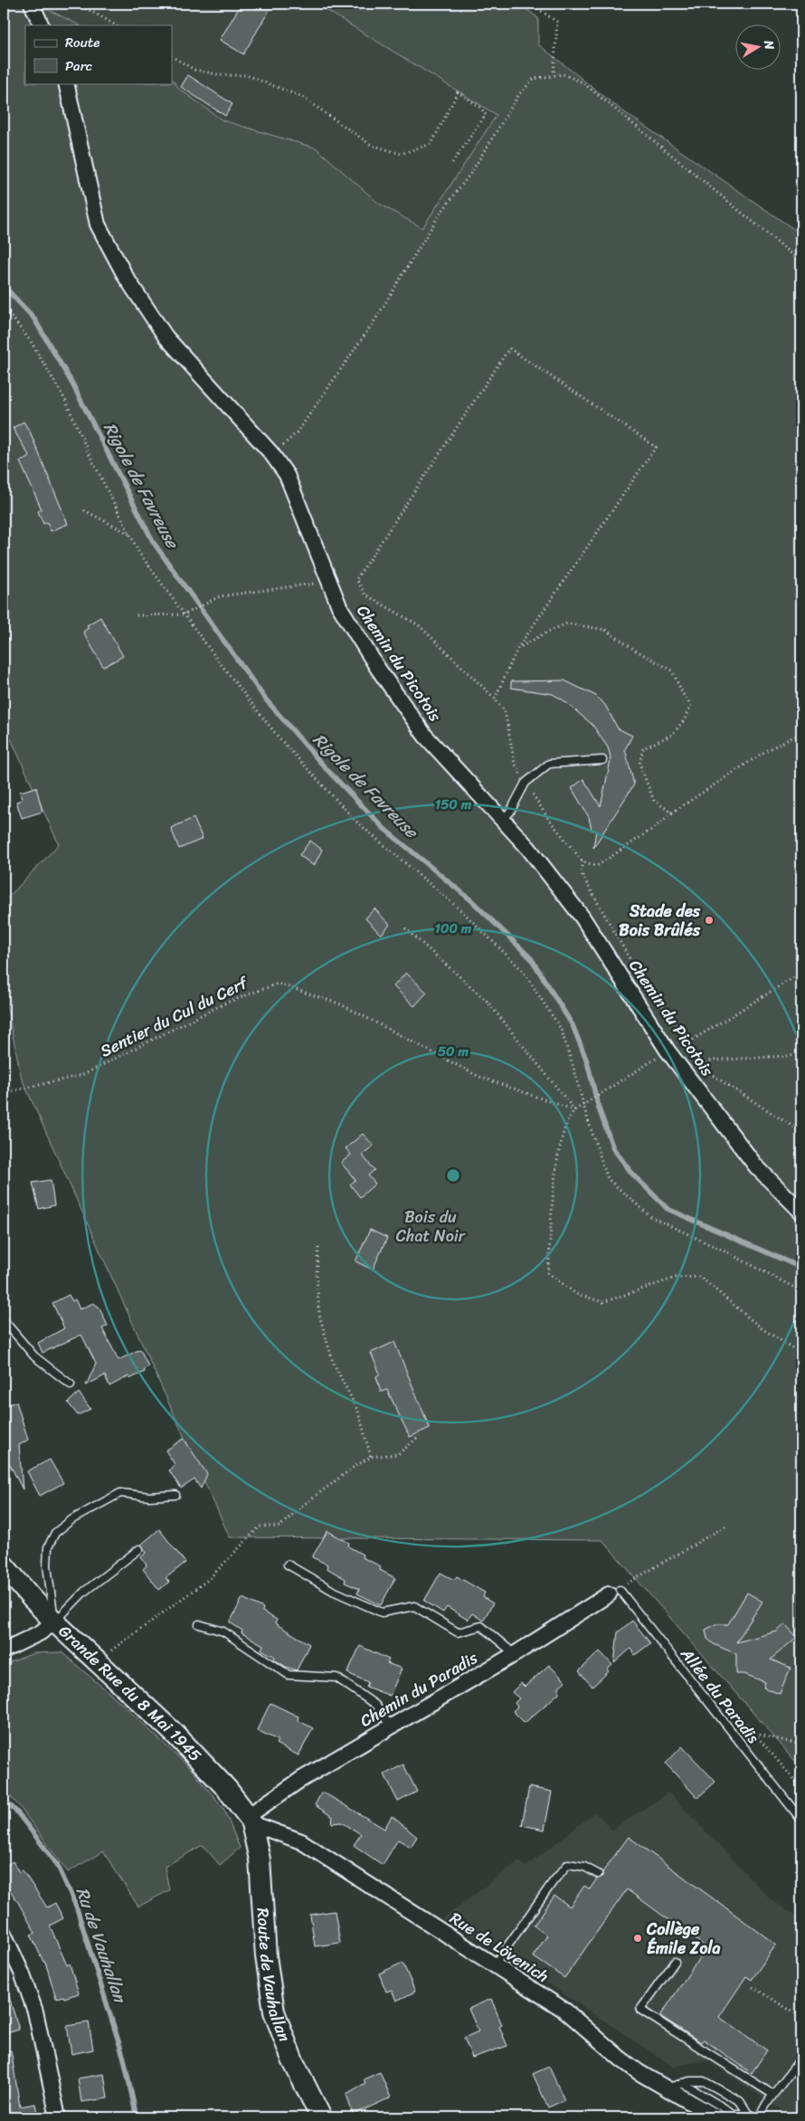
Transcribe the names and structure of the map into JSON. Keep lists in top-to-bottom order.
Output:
{
  "streets": {
    "main road": ["Grande Rue du 8 Mai 1945", "Route de Vauhallan"],
    "street": ["Chemin du Picotois", "Chemin du Paradis", "Rue de Lövenich"],
    "lane": ["Allée du Paradis"],
    "path": ["Sentier du Cul du Cerf"]
  },
  "crossings": [
    ["Chemin du Paradis", "Grande Rue du 8 Mai 1945"],
    ["Chemin du Paradis", "Allée du Paradis"],
    ["Chemin du Paradis", "Rue de Lövenich"],
    ["Chemin du Paradis", "Route de Vauhallan"],
    ["Grande Rue du 8 Mai 1945", "Rue de Lövenich"],
    ["Grande Rue du 8 Mai 1945", "Route de Vauhallan"],
    ["Rue de Lövenich", "Route de Vauhallan"]
  ],
  "water": ["Rigole de Favreuse", "Ru de Vauhallan"],
  "parks": ["Bois du Chat Noir"],
  "places": ["Stade des Bois Brûlés", "Collège Émile Zola"],
  "legend": ["Route", "Parc"],
  "north": "right",
  "rings": ["150 m", "100 m", "50 m"]
}
